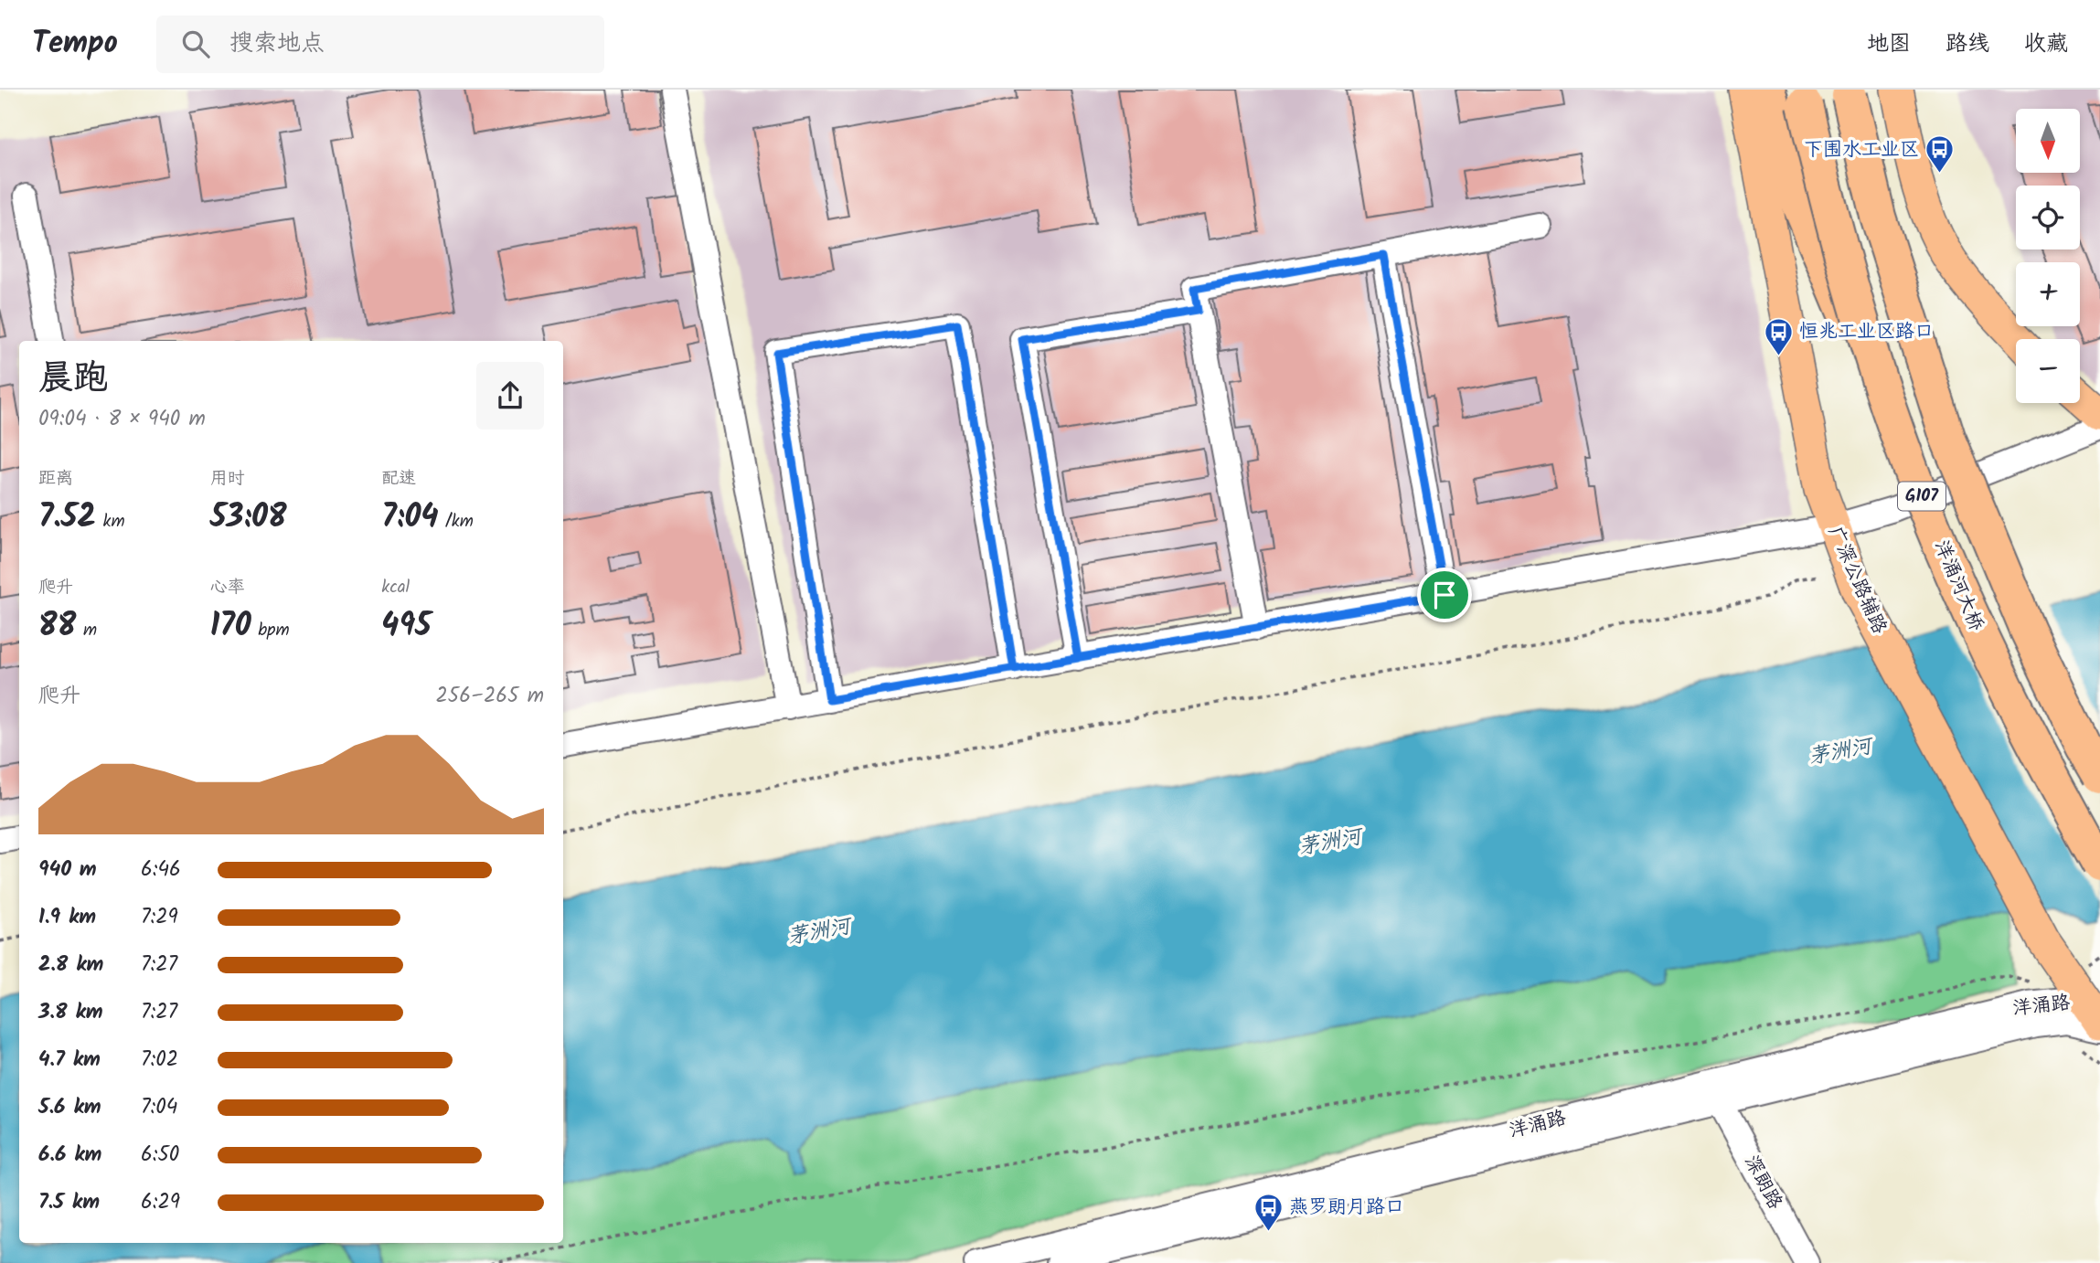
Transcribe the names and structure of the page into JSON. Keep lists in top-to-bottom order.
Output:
{
  "streets": {
    "highway": ["G107", "洋涌河大桥"],
    "main road": ["广深公路辅路"],
    "street": ["洋涌路", "深朗路"]
  },
  "crossings": [
    ["广深公路辅路", "洋涌路"],
    ["洋涌路", "深朗路"]
  ],
  "water": ["茅洲河"],
  "places": {
    "bus stop": ["下围水工业区", "恒兆工业区路口", "燕罗朗月路口"]
  },
  "north": "bottom",
  "page": {
    "header": "Tempo",
    "search": "搜索地点",
    "nav": ["地图", "路线", "收藏"],
    "map_buttons": ["+", "−"],
    "heading": ["晨跑", "09:04 · 8 × 940 m"],
    "stats": [
      ["距离", "7.52 km"],
      ["用时", "53:08"],
      ["配速", "7:04 /km"],
      ["爬升", "88 m"],
      ["心率", "170 bpm"],
      ["kcal", "495"]
    ],
    "chart": ["爬升", "256–265 m"],
    "list": [
      {
        "name": "940 m",
        "note": "6:46"
      },
      {
        "name": "1.9 km",
        "note": "7:29"
      },
      {
        "name": "2.8 km",
        "note": "7:27"
      },
      {
        "name": "3.8 km",
        "note": "7:27"
      },
      {
        "name": "4.7 km",
        "note": "7:02"
      },
      {
        "name": "5.6 km",
        "note": "7:04"
      },
      {
        "name": "6.6 km",
        "note": "6:50"
      },
      {
        "name": "7.5 km",
        "note": "6:29"
      }
    ]
  }
}
